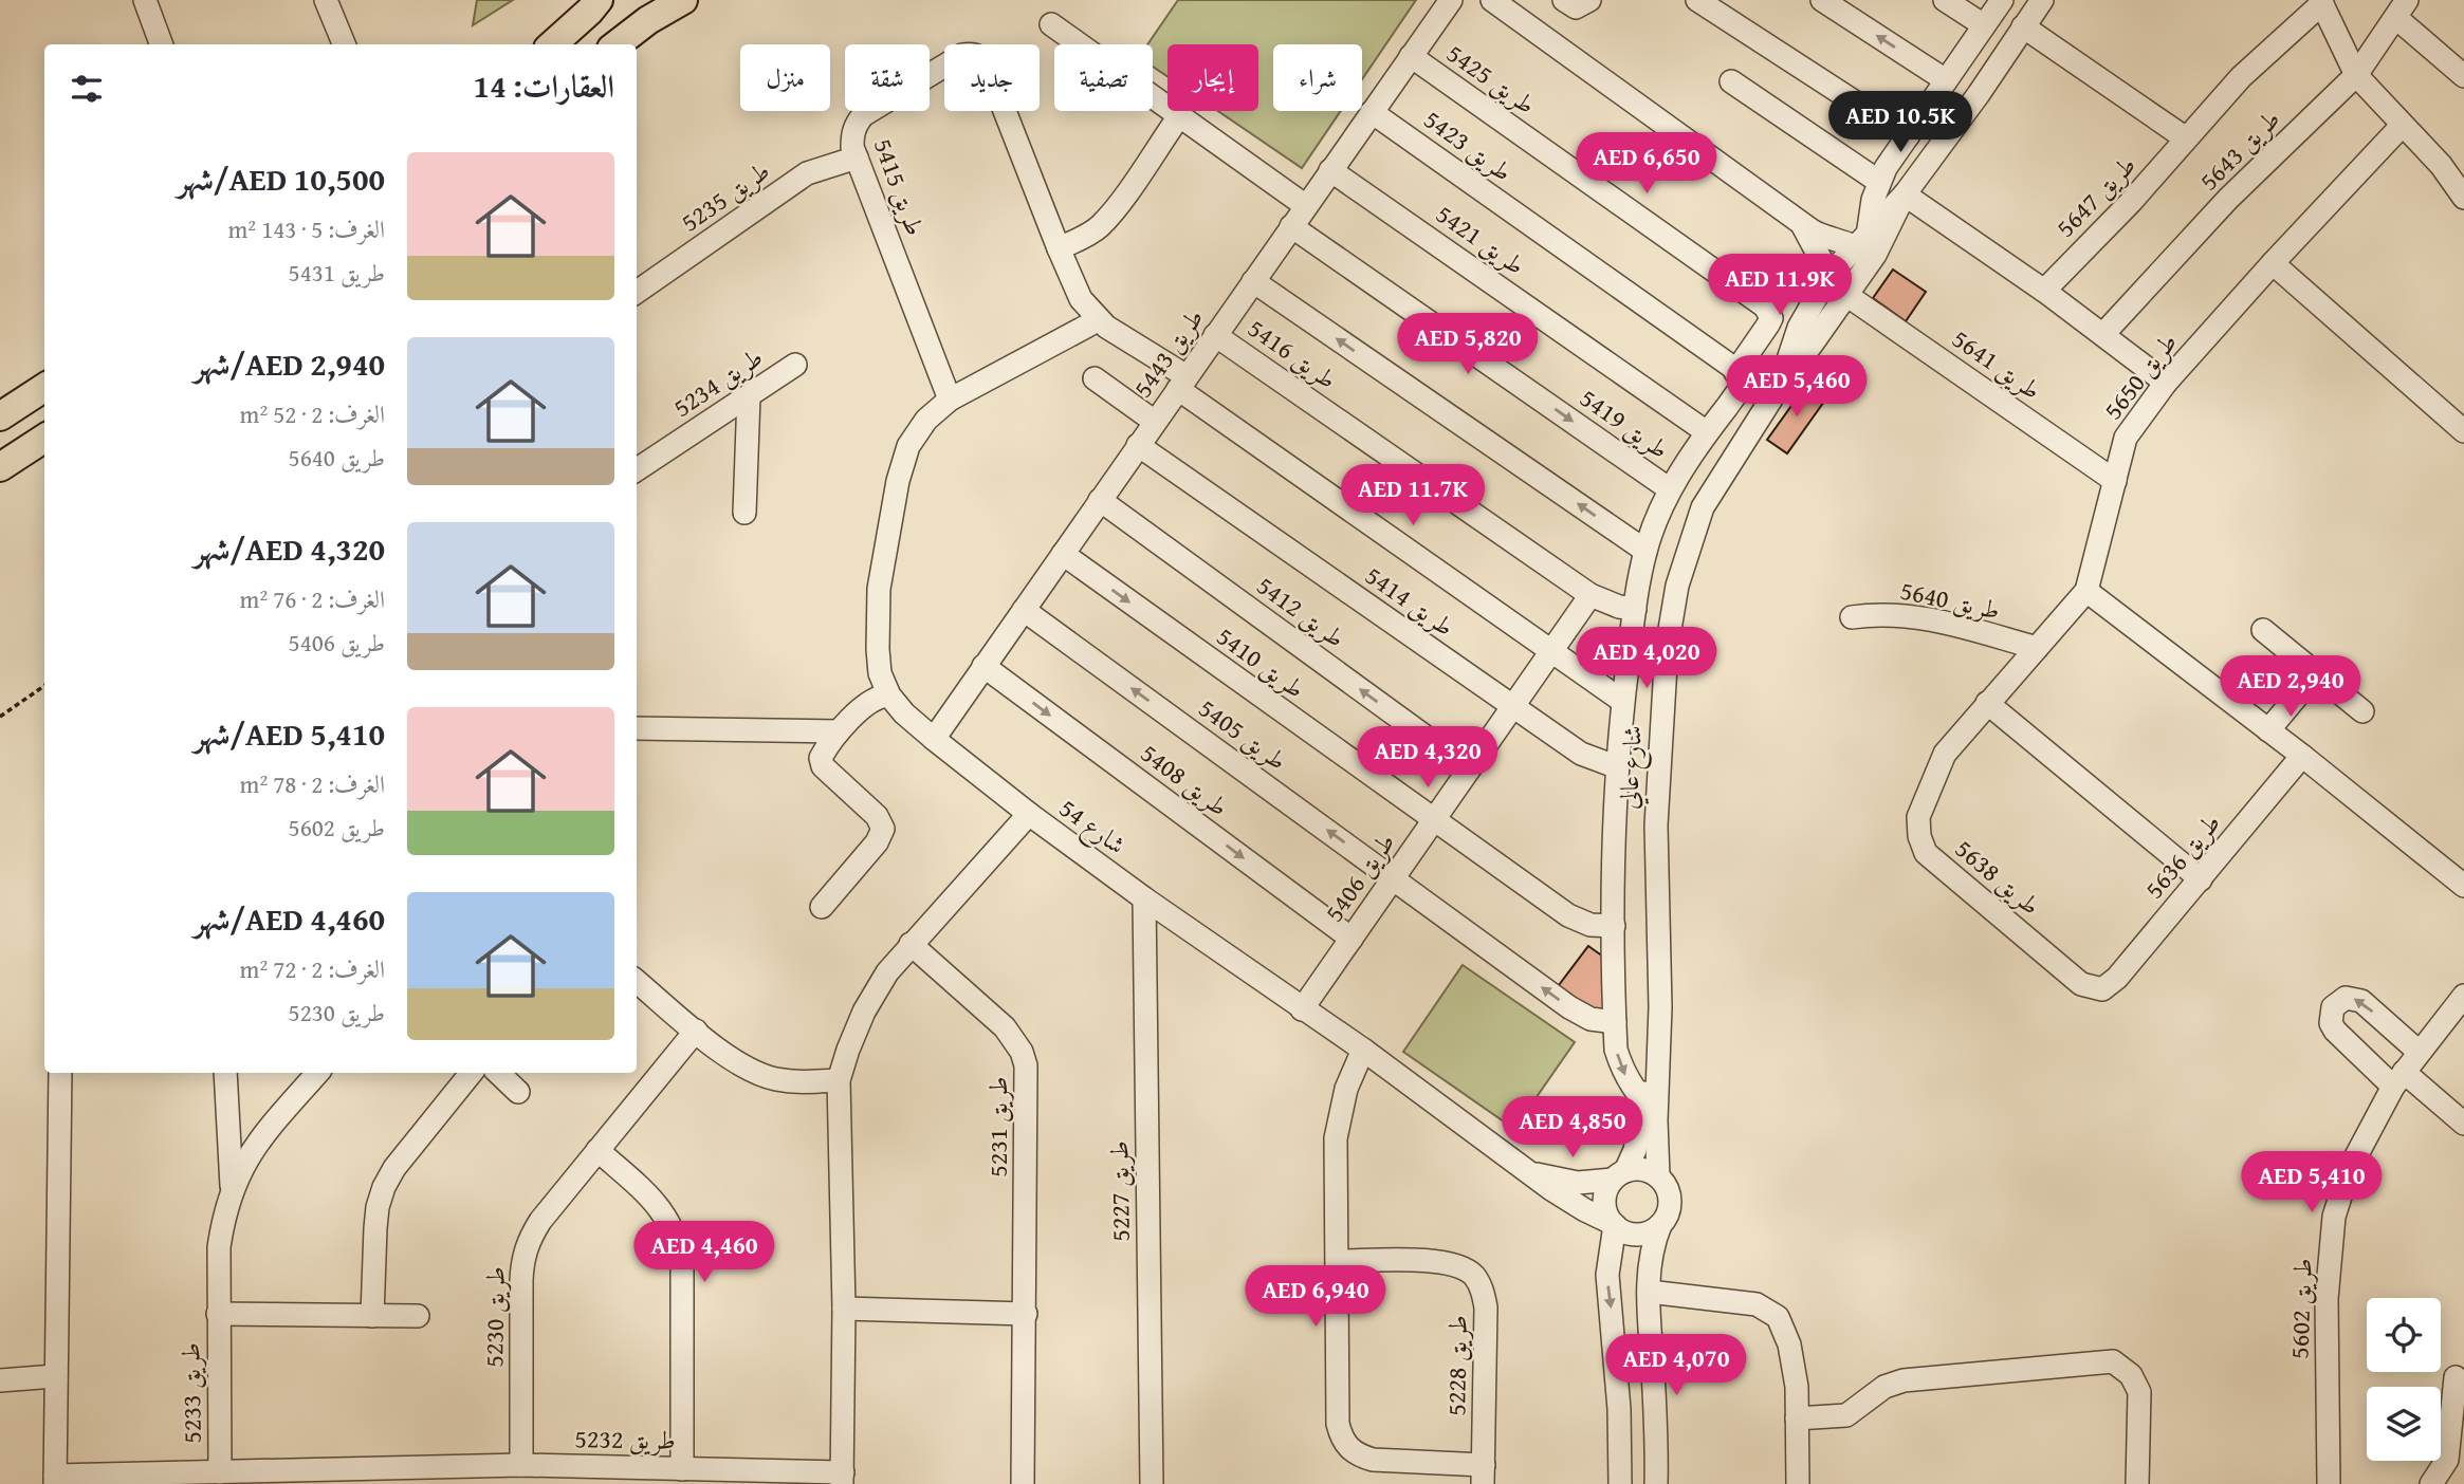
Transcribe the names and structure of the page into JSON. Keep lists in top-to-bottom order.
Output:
{
  "streets": {
    "street": [
      "طريق 5425",
      "طريق 5423",
      "طريق 5643",
      "طريق 5415",
      "طريق 5235",
      "طريق 5647",
      "طريق 5421",
      "طريق 5443",
      "طريق 5416",
      "طريق 5641",
      "طريق 5650",
      "طريق 5234",
      "طريق 5419",
      "طريق 5640",
      "طريق 5414",
      "طريق 5412",
      "طريق 5410",
      "طريق 5405",
      "شارع عالي",
      "طريق 5408",
      "شارع 54",
      "طريق 5636",
      "طريق 5406",
      "طريق 5638",
      "طريق 5231",
      "طريق 5227",
      "طريق 5602",
      "طريق 5230",
      "طريق 5228",
      "طريق 5233",
      "طريق 5232"
    ]
  },
  "crossings": [
    ["طريق 5425", "طريق 5423"],
    ["طريق 5425", "طريق 5443"],
    ["طريق 5423", "طريق 5443"],
    ["طريق 5415", "طريق 5235"],
    ["طريق 5415", "طريق 5443"],
    ["طريق 5415", "شارع 54"],
    ["طريق 5415", "طريق 5406"],
    ["طريق 5421", "طريق 5443"],
    ["طريق 5443", "طريق 5416"],
    ["طريق 5443", "طريق 5419"],
    ["طريق 5443", "طريق 5414"],
    ["طريق 5443", "طريق 5412"],
    ["طريق 5443", "طريق 5410"],
    ["طريق 5443", "طريق 5405"],
    ["طريق 5443", "طريق 5408"],
    ["طريق 5443", "شارع 54"],
    ["طريق 5416", "طريق 5406"],
    ["طريق 5641", "طريق 5650"],
    ["طريق 5641", "شارع عالي"],
    ["طريق 5650", "طريق 5638"],
    ["طريق 5640", "طريق 5638"],
    ["طريق 5414", "طريق 5406"],
    ["طريق 5412", "طريق 5406"],
    ["طريق 5410", "طريق 5406"],
    ["طريق 5405", "طريق 5406"],
    ["شارع عالي", "شارع 54"],
    ["طريق 5408", "طريق 5406"],
    ["شارع 54", "طريق 5406"],
    ["شارع 54", "طريق 5227"],
    ["شارع 54", "طريق 5228"],
    ["طريق 5636", "طريق 5638"],
    ["طريق 5230", "طريق 5232"],
    ["طريق 5233", "طريق 5232"]
  ],
  "one_way": [
    "طريق 5412",
    "طريق 5410",
    "طريق 5405",
    "طريق 5408"
  ],
  "page": {
    "chip": [
      "شراء",
      "إيجار",
      "تصفية",
      "جديد",
      "شقة",
      "منزل"
    ],
    "heading": "العقارات: 14",
    "price": [
      "AED 10.5K",
      "AED 6,650",
      "AED 11.9K",
      "AED 5,820",
      "AED 5,460",
      "AED 11.7K",
      "AED 4,020",
      "AED 2,940",
      "AED 4,320",
      "AED 4,850",
      "AED 5,410",
      "AED 4,460",
      "AED 6,940",
      "AED 4,070"
    ],
    "list": [
      {
        "name": "AED 10,500/شهر",
        "note": "الغرف: 5 · 143 m² · طريق 5431"
      },
      {
        "name": "AED 2,940/شهر",
        "note": "الغرف: 2 · 52 m² · طريق 5640"
      },
      {
        "name": "AED 4,320/شهر",
        "note": "الغرف: 2 · 76 m² · طريق 5406"
      },
      {
        "name": "AED 5,410/شهر",
        "note": "الغرف: 2 · 78 m² · طريق 5602"
      },
      {
        "name": "AED 4,460/شهر",
        "note": "الغرف: 2 · 72 m² · طريق 5230"
      }
    ]
  }
}
